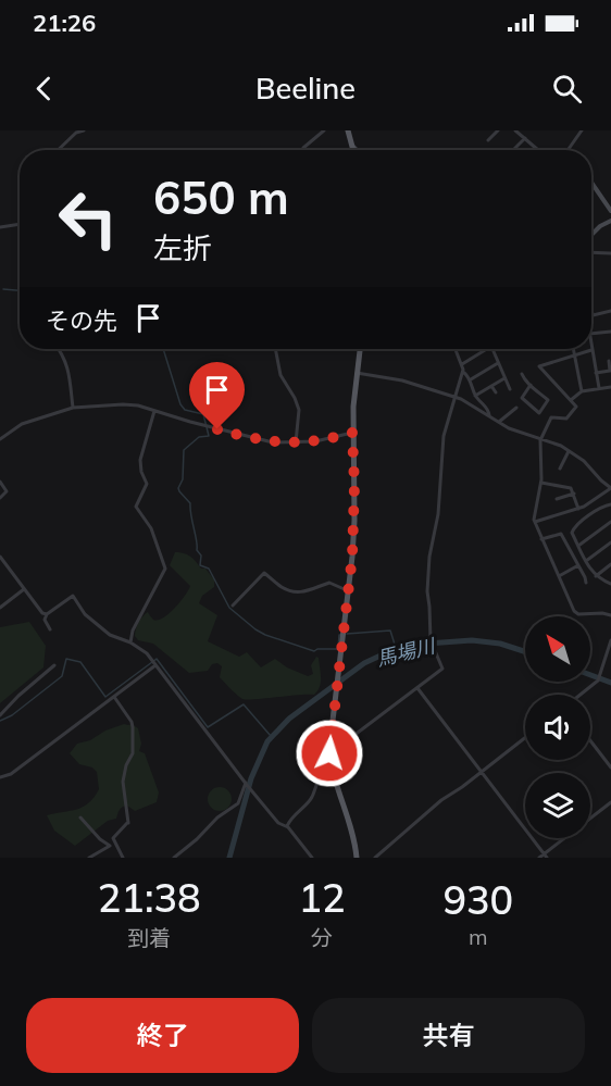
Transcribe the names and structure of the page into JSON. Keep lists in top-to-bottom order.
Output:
{
  "water": ["馬場川"],
  "north": "top left",
  "page": {
    "status": "21:26",
    "header": "Beeline",
    "turn": ["650 m", "左折"],
    "then": "その先",
    "eta": [
      "21:38",
      "到着",
      "12",
      "分",
      "930",
      "m"
    ],
    "buttons": ["終了", "共有"]
  }
}
